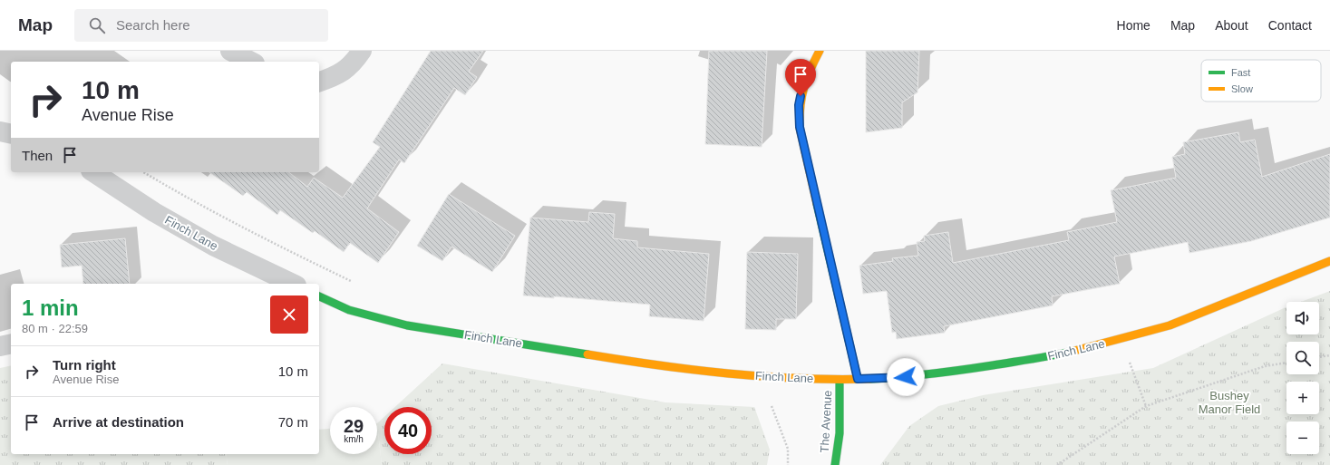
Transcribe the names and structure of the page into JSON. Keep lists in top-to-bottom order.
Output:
{
  "streets": {
    "street": ["Finch Lane", "The Avenue"]
  },
  "crossings": [
    ["Finch Lane", "The Avenue"]
  ],
  "parks": ["Bushey Manor Field"],
  "legend": ["Fast", "Slow"],
  "page": {
    "header": "Map",
    "search": "Search here",
    "nav": [
      "Home",
      "Map",
      "About",
      "Contact"
    ],
    "turn": ["10 m", "Avenue Rise"],
    "then": "Then",
    "heading": ["1 min", "80 m · 22:59"],
    "map_buttons": ["+", "−"],
    "list": [
      {
        "name": "Turn right",
        "note": "Avenue Rise",
        "value": "10 m"
      },
      {
        "name": "Arrive at destination",
        "value": "70 m"
      }
    ],
    "speed": "29 km/h",
    "limit": "40"
  }
}
